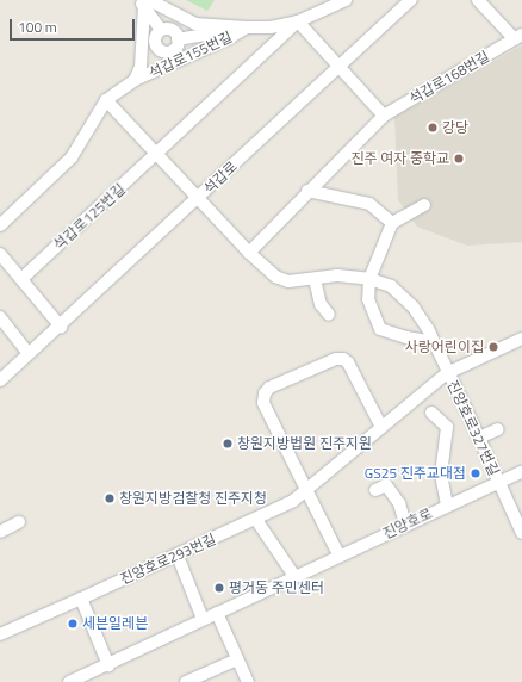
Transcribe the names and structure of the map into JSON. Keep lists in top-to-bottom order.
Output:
{
  "streets": {
    "street": [
      "석갑로155번길",
      "석갑로168번길",
      "석갑로",
      "석갑로125번길",
      "진양호로327번길",
      "진양호로",
      "진양호로293번길"
    ]
  },
  "crossings": [
    ["석갑로155번길", "석갑로125번길"],
    ["석갑로155번길", "진양호로327번길"],
    ["석갑로168번길", "진양호로327번길"],
    ["석갑로", "진양호로327번길"],
    ["석갑로125번길", "진양호로327번길"],
    ["진양호로327번길", "진양호로"],
    ["진양호로327번길", "진양호로293번길"]
  ],
  "places": [
    "강당",
    "진주 여자 중학교",
    "사랑어린이집",
    "창원지방법원 진주지원",
    "GS25 진주교대점",
    "창원지방검찰청 진주지청",
    "평거동 주민센터",
    "세븐일레븐"
  ],
  "scale_bar": "100 m"
}
